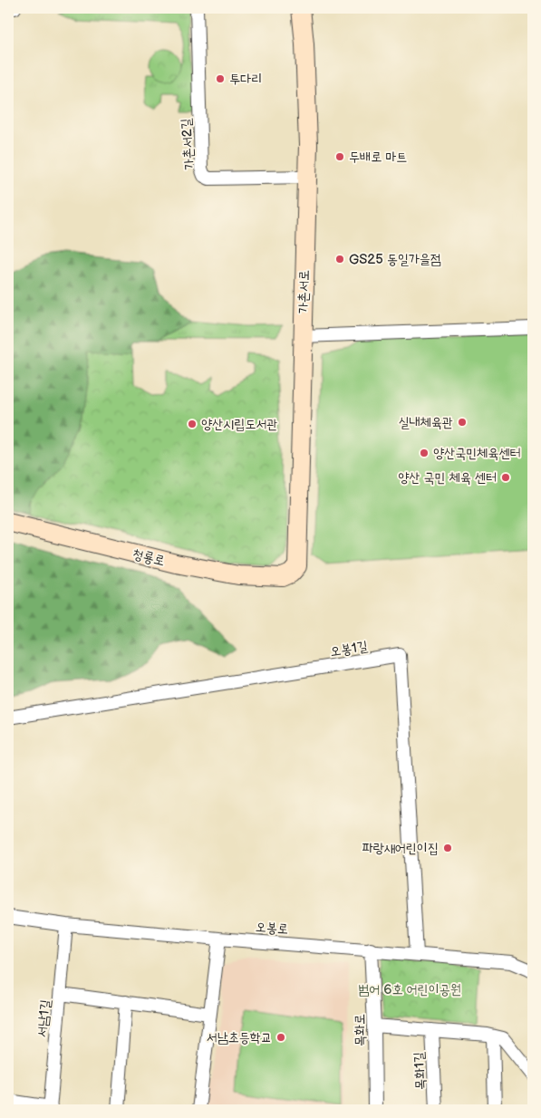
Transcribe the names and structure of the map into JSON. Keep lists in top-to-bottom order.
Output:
{
  "streets": {
    "street": [
      "가촌서2길",
      "가촌서로",
      "청룡로",
      "오봉1길",
      "오봉로",
      "서남1길",
      "목화로",
      "목화1길"
    ]
  },
  "crossings": [
    ["가촌서2길", "가촌서로"],
    ["가촌서로", "청룡로"],
    ["오봉1길", "오봉로"],
    ["오봉로", "목화로"]
  ],
  "parks": ["범어 6호 어린이공원"],
  "places": [
    "투다리",
    "두배로 마트",
    "GS25 동일가을점",
    "실내체육관",
    "양산시립도서관",
    "양산국민체육센터",
    "양산 국민 체육 센터",
    "파랑새어린이집",
    "서남초등학교"
  ]
}
